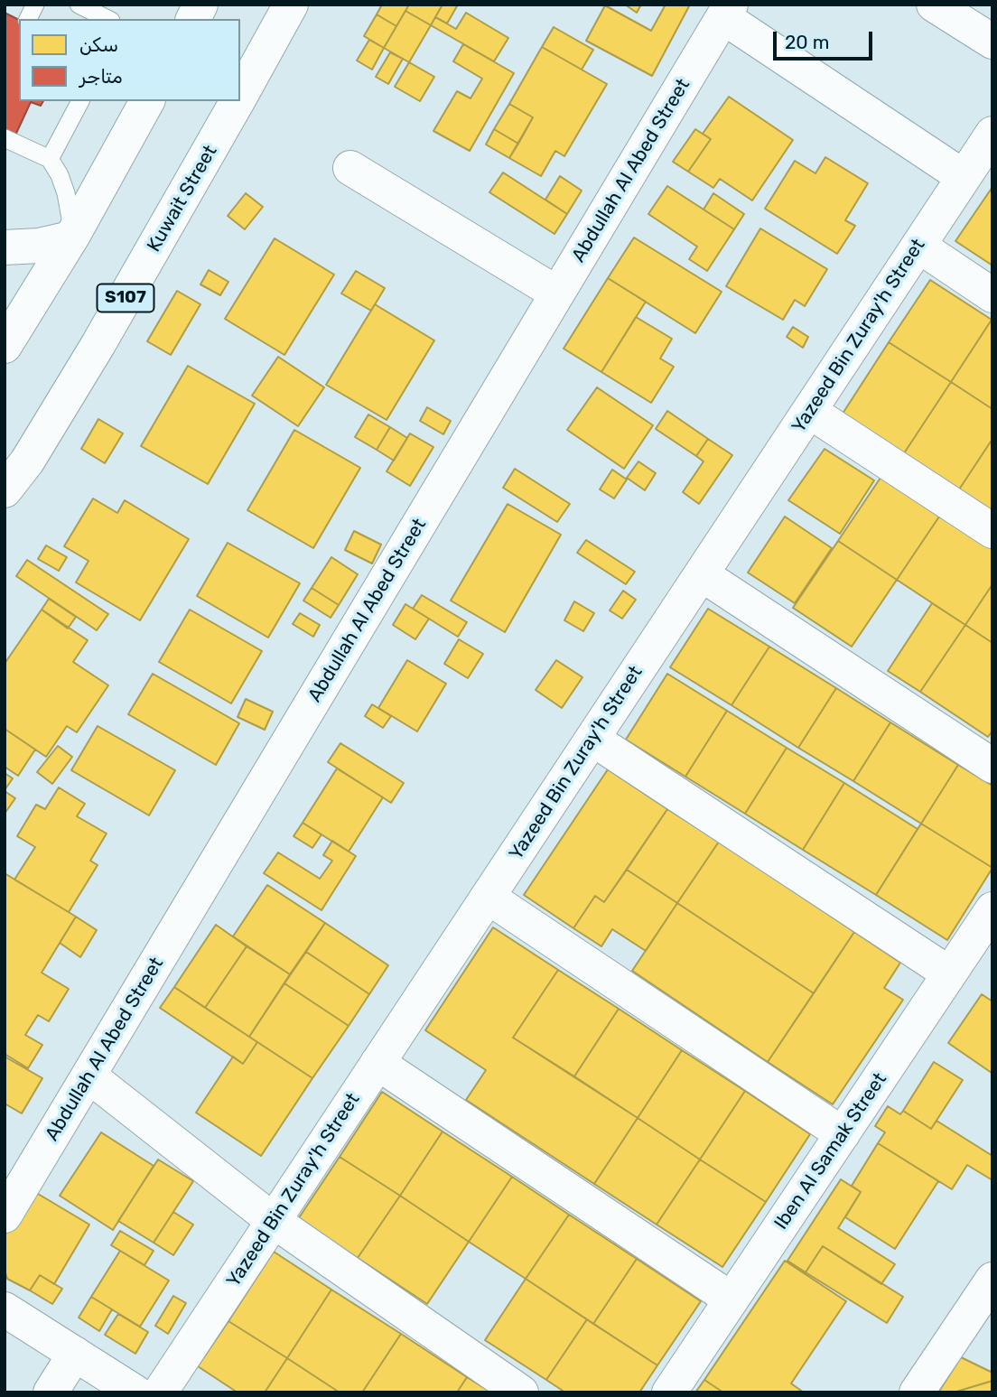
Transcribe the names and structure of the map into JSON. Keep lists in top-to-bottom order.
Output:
{
  "streets": {
    "street": [
      "Abdullah Al Abed Street",
      "Kuwait Street",
      "S107",
      "Yazeed Bin Zuray'h Street",
      "Iben Al Samak Street"
    ]
  },
  "legend": ["سكن", "متاجر"],
  "scale_bar": "20 m"
}
